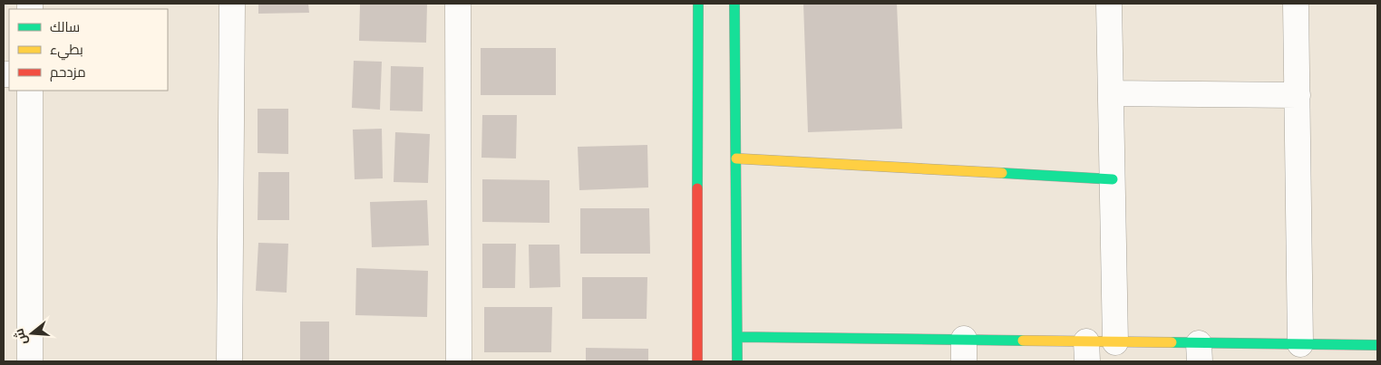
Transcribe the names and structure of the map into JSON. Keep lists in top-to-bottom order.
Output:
{
  "legend": ["سالك", "بطيء", "مزدحم"],
  "north": "left"
}
